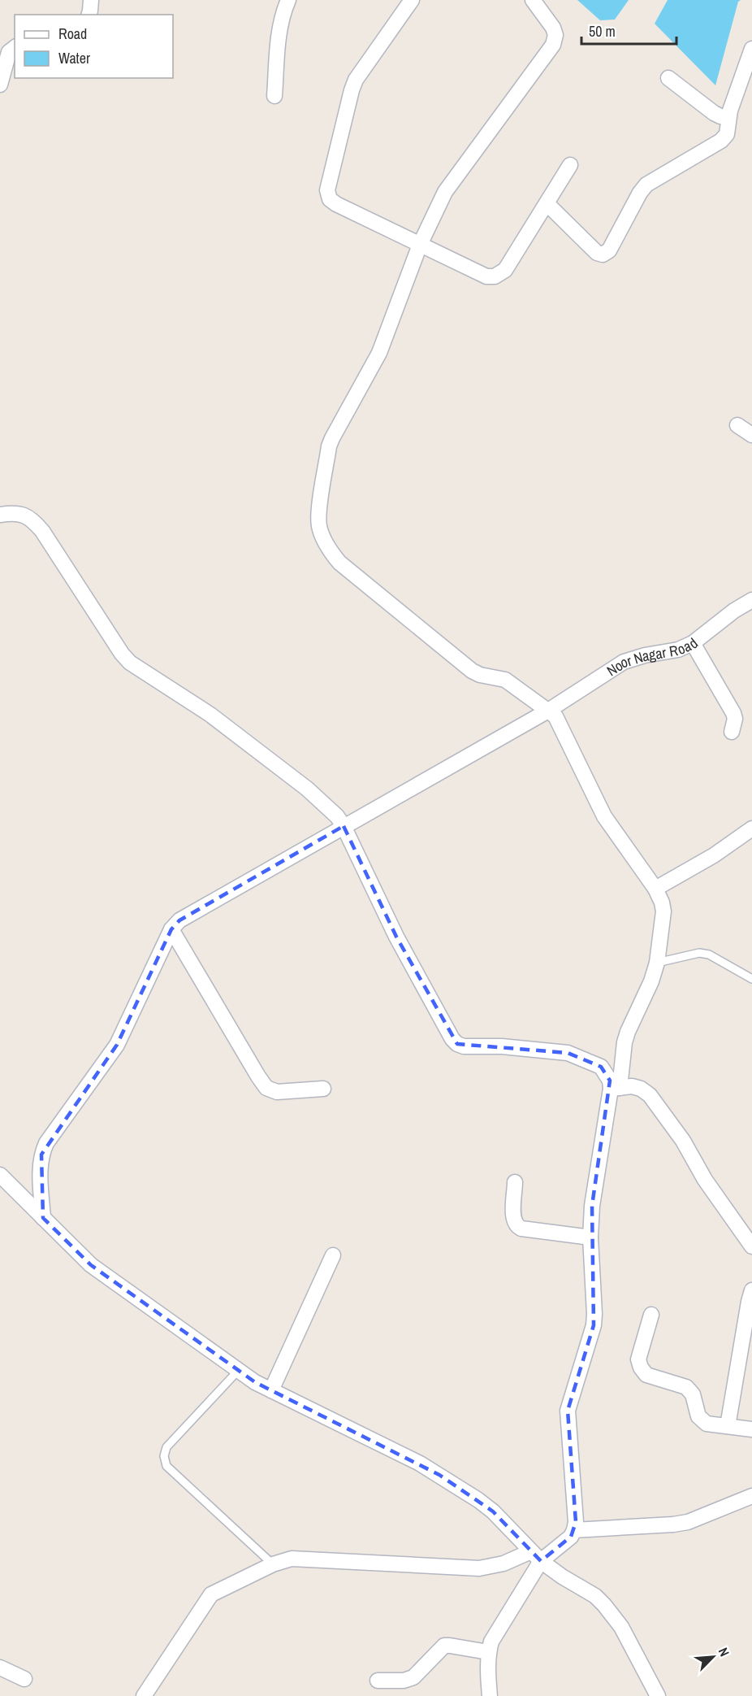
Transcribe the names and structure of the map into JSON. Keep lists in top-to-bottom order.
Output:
{
  "streets": {
    "street": ["Noor Nagar Road"]
  },
  "legend": ["Road", "Water"],
  "scale_bar": "50 m",
  "north": "top right"
}
